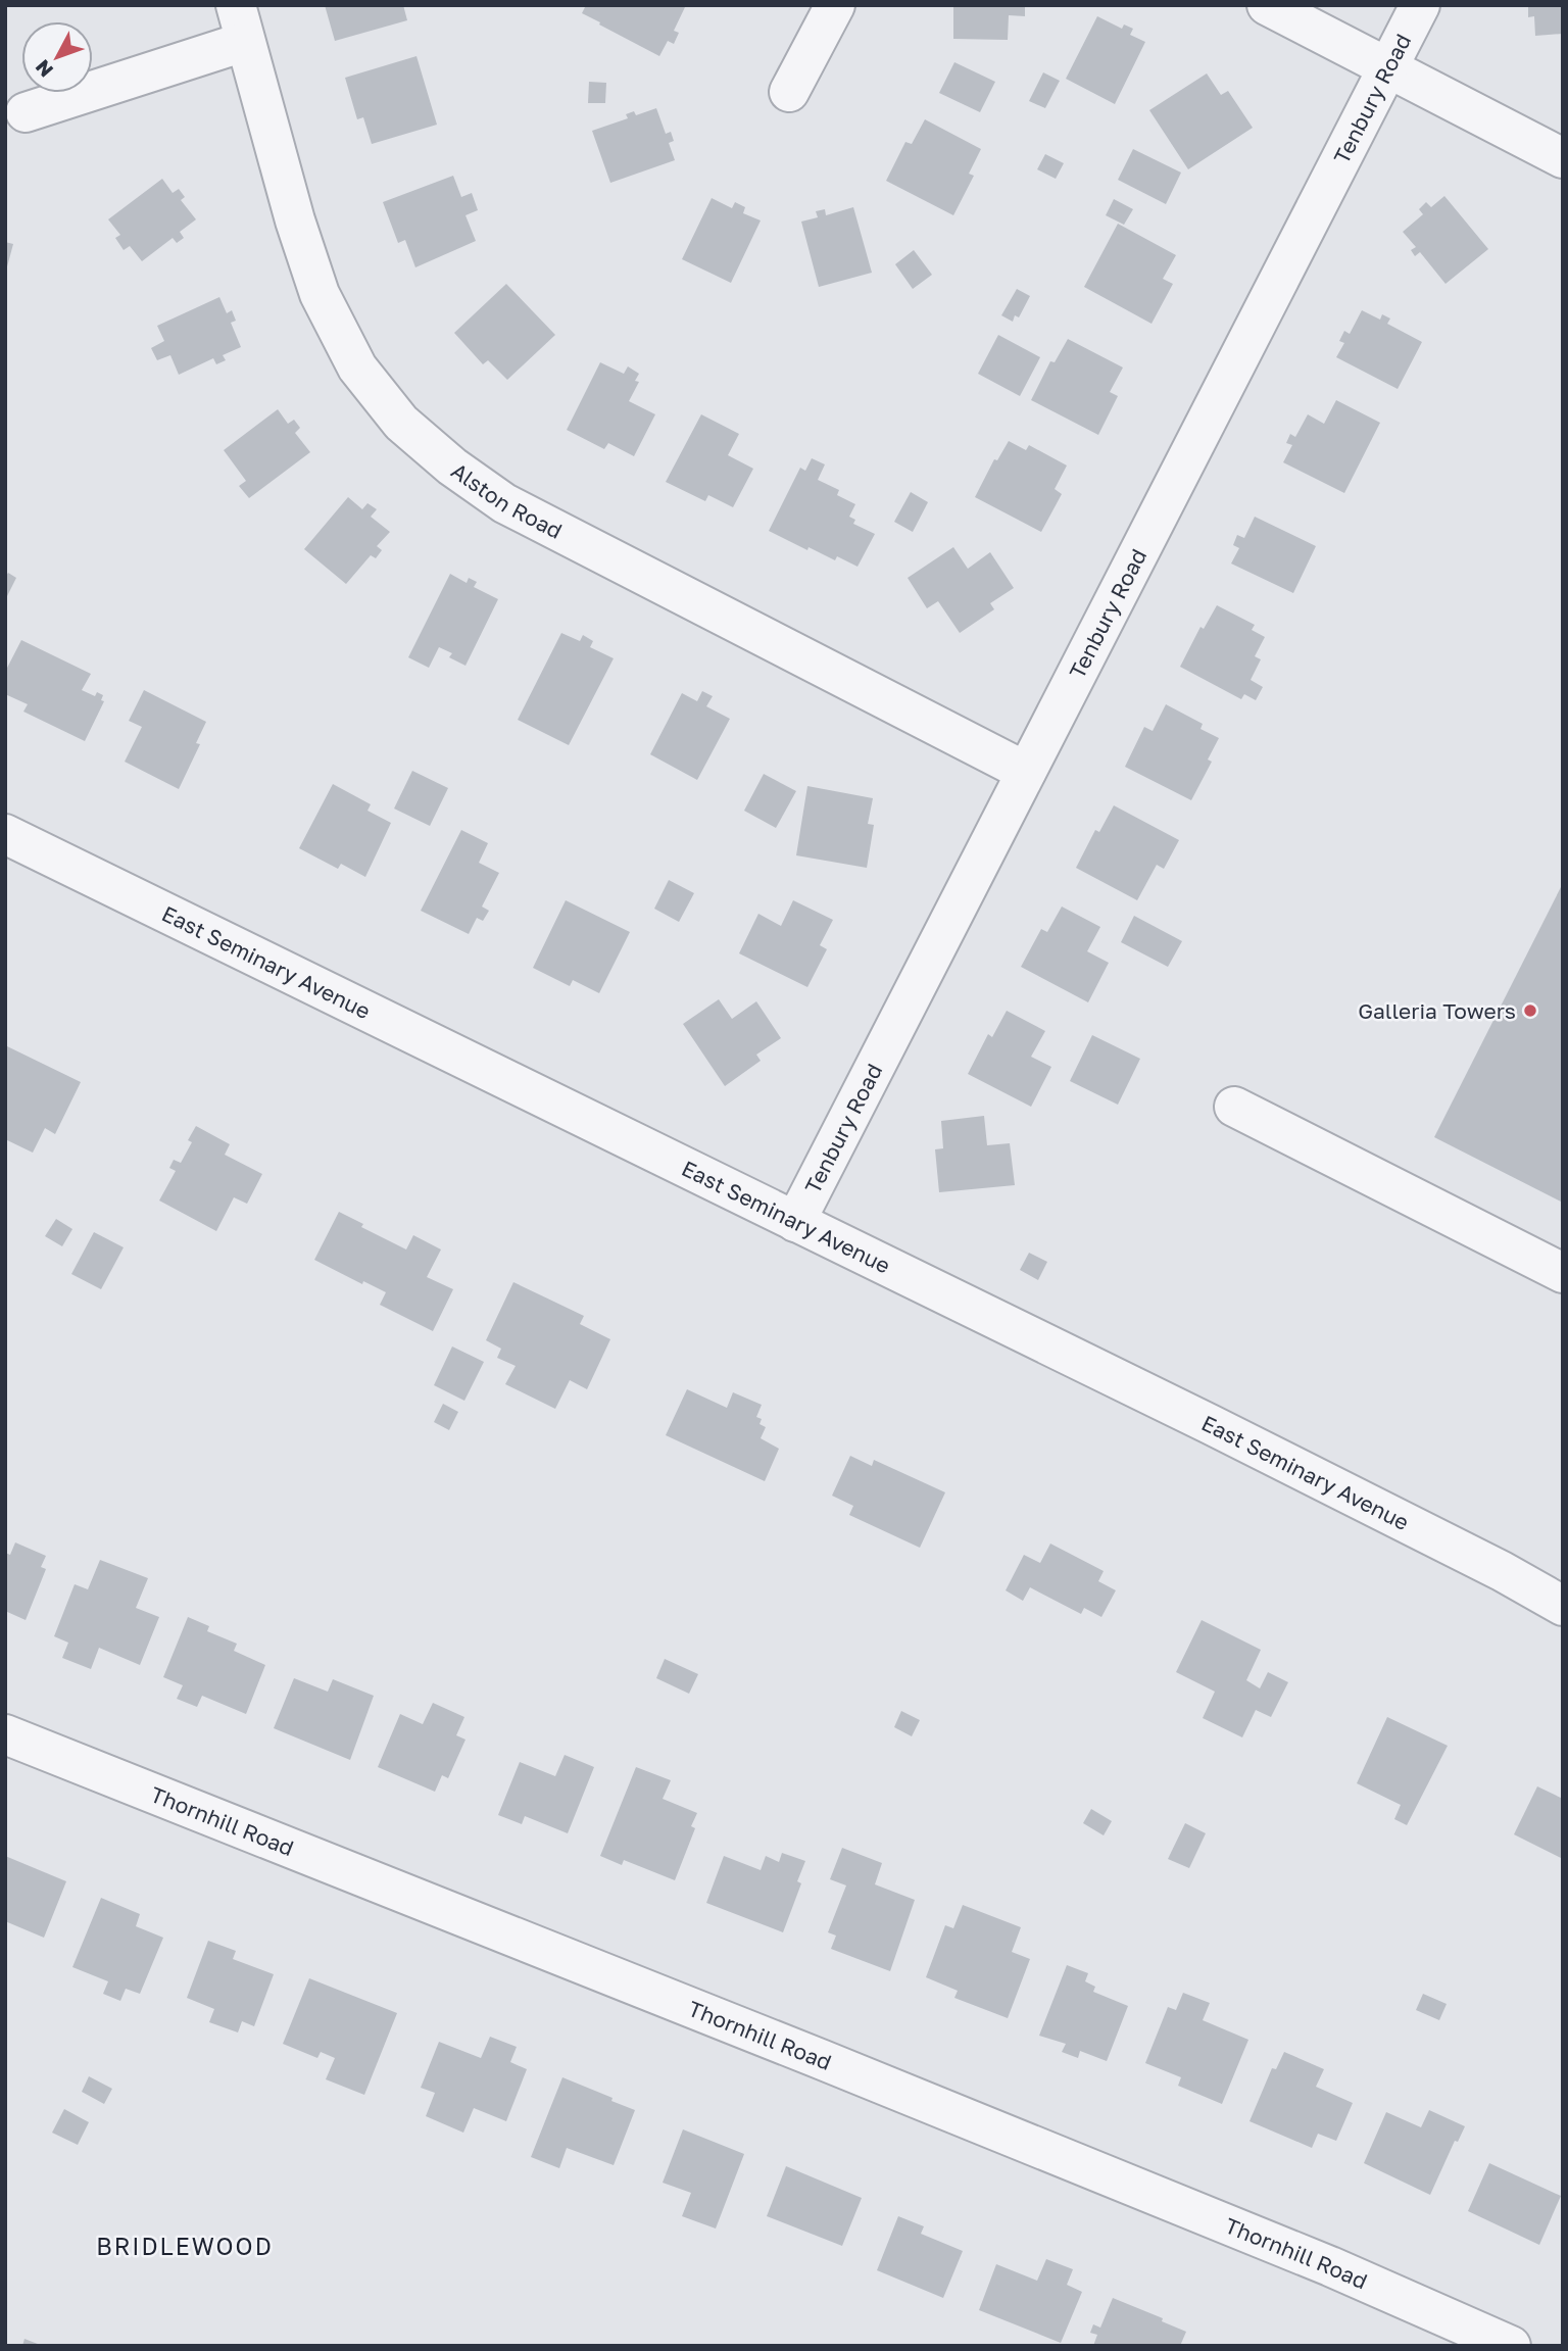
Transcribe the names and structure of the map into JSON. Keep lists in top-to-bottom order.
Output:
{
  "streets": {
    "street": [
      "Tenbury Road",
      "Alston Road",
      "East Seminary Avenue",
      "Thornhill Road"
    ]
  },
  "crossings": [
    ["Tenbury Road", "Alston Road"],
    ["Tenbury Road", "East Seminary Avenue"]
  ],
  "districts": ["BRIDLEWOOD"],
  "places": ["Galleria Towers"],
  "north": "bottom left"
}
